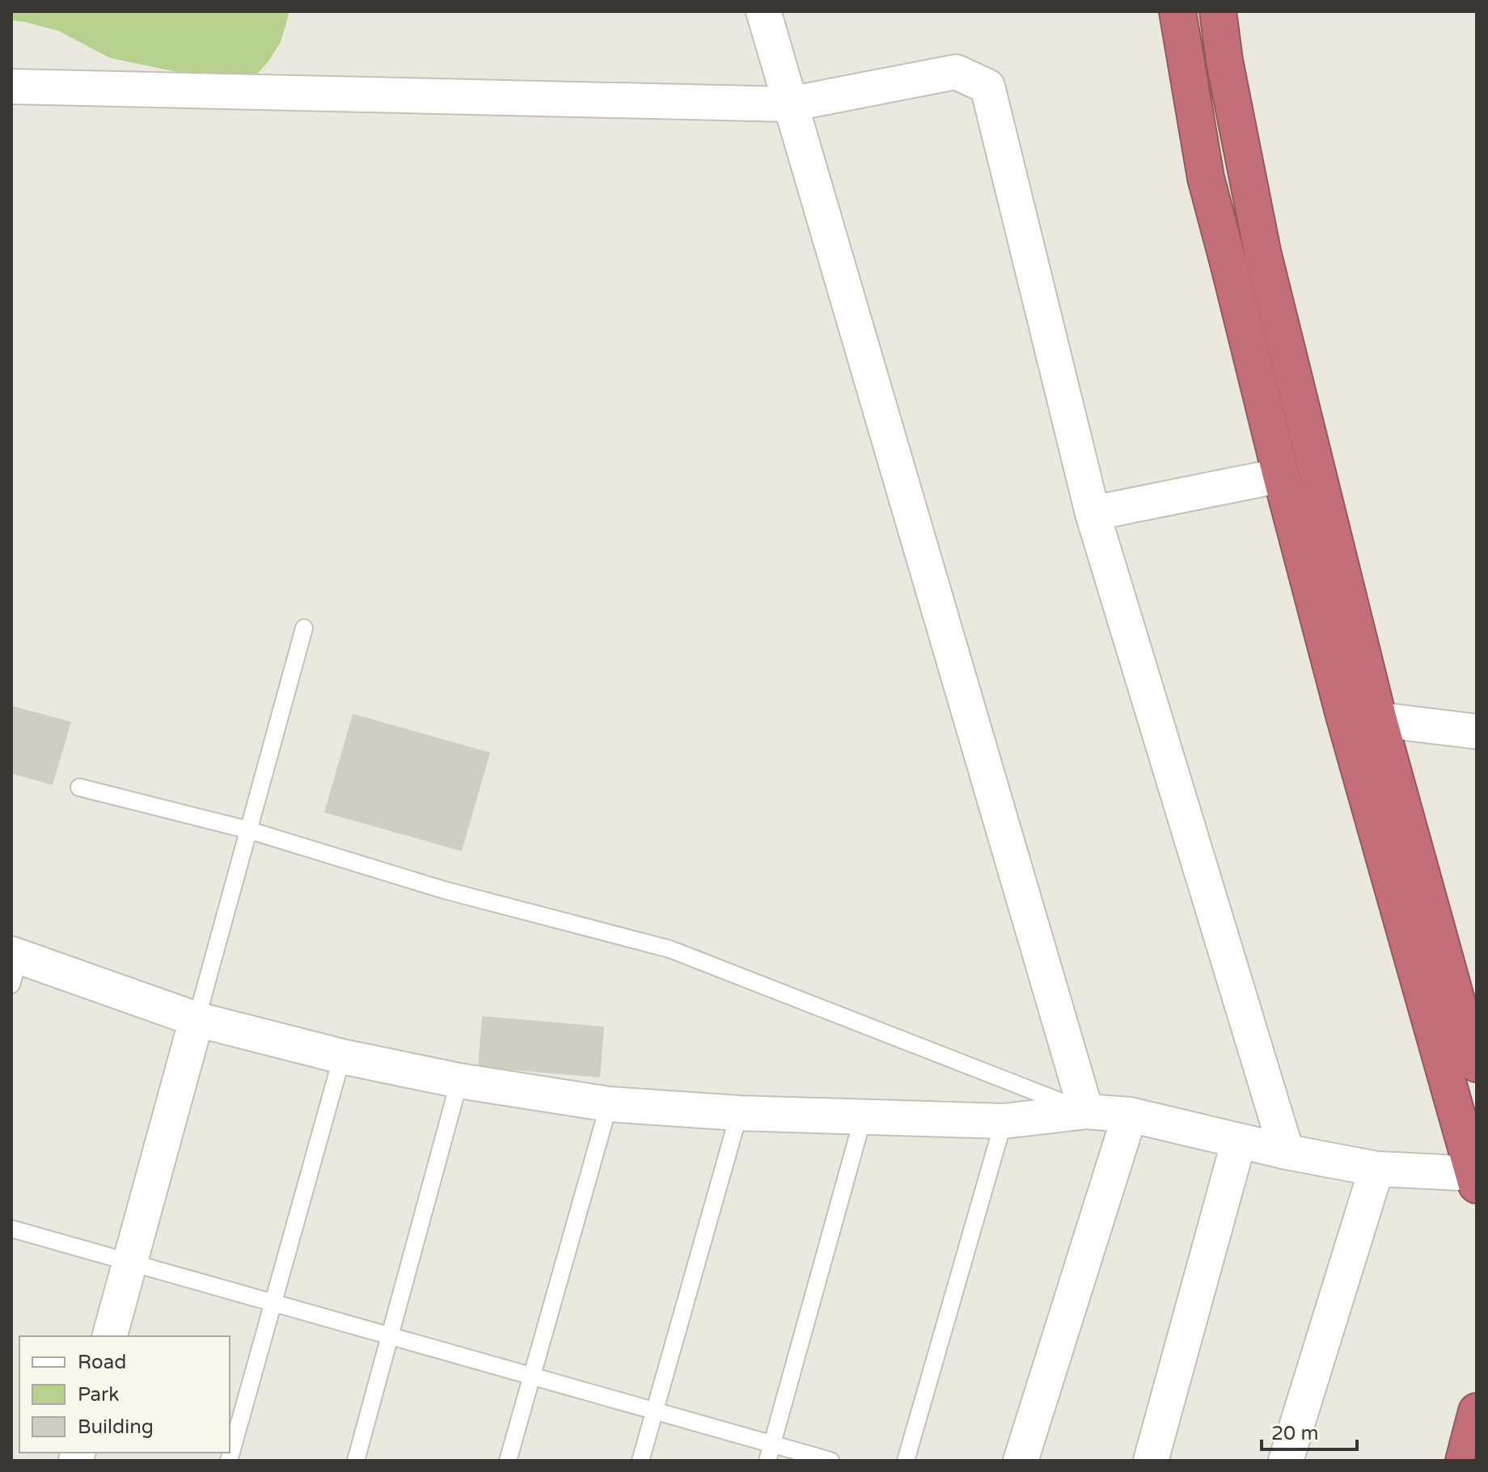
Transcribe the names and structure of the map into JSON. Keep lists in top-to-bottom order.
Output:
{
  "legend": ["Road", "Park", "Building"],
  "scale_bar": "20 m"
}
